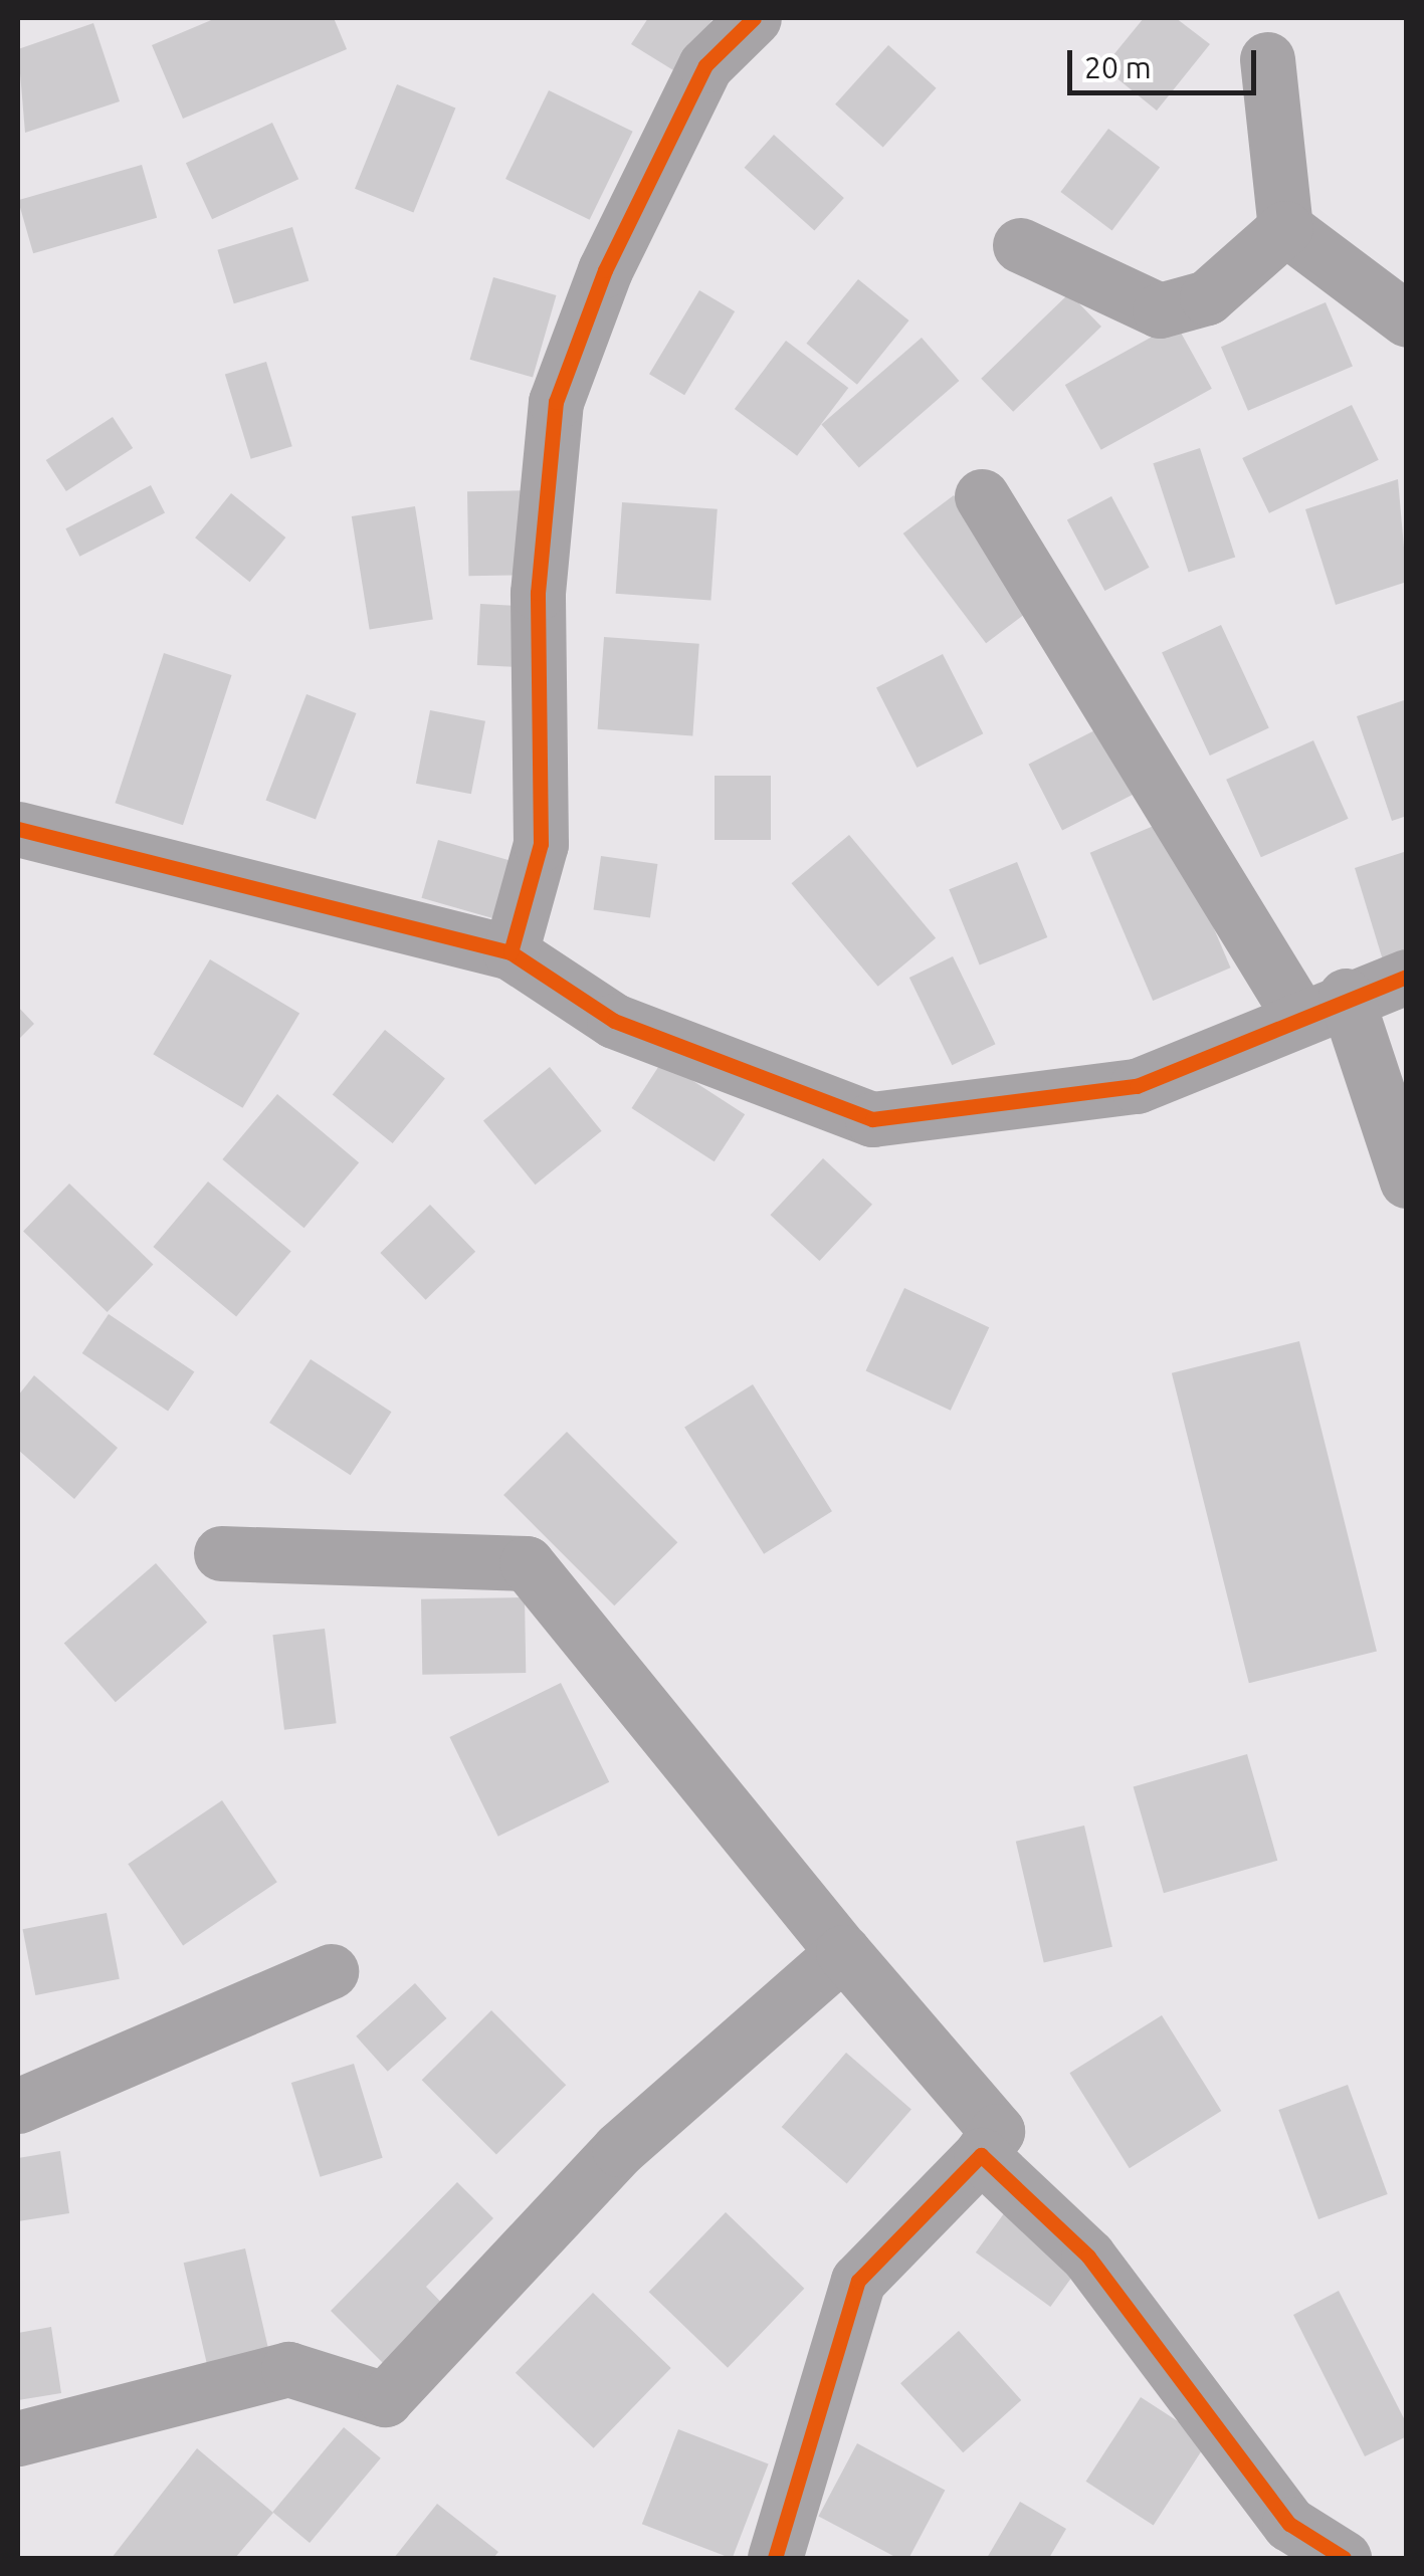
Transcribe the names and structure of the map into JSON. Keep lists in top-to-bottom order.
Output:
{
  "scale_bar": "20 m"
}
